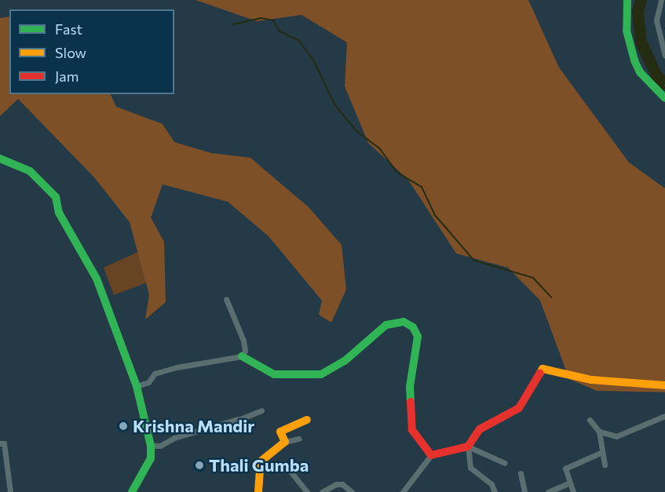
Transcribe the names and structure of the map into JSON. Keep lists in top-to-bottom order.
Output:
{
  "places": ["Krishna Mandir", "Thali Gumba"],
  "legend": ["Fast", "Slow", "Jam"]
}
